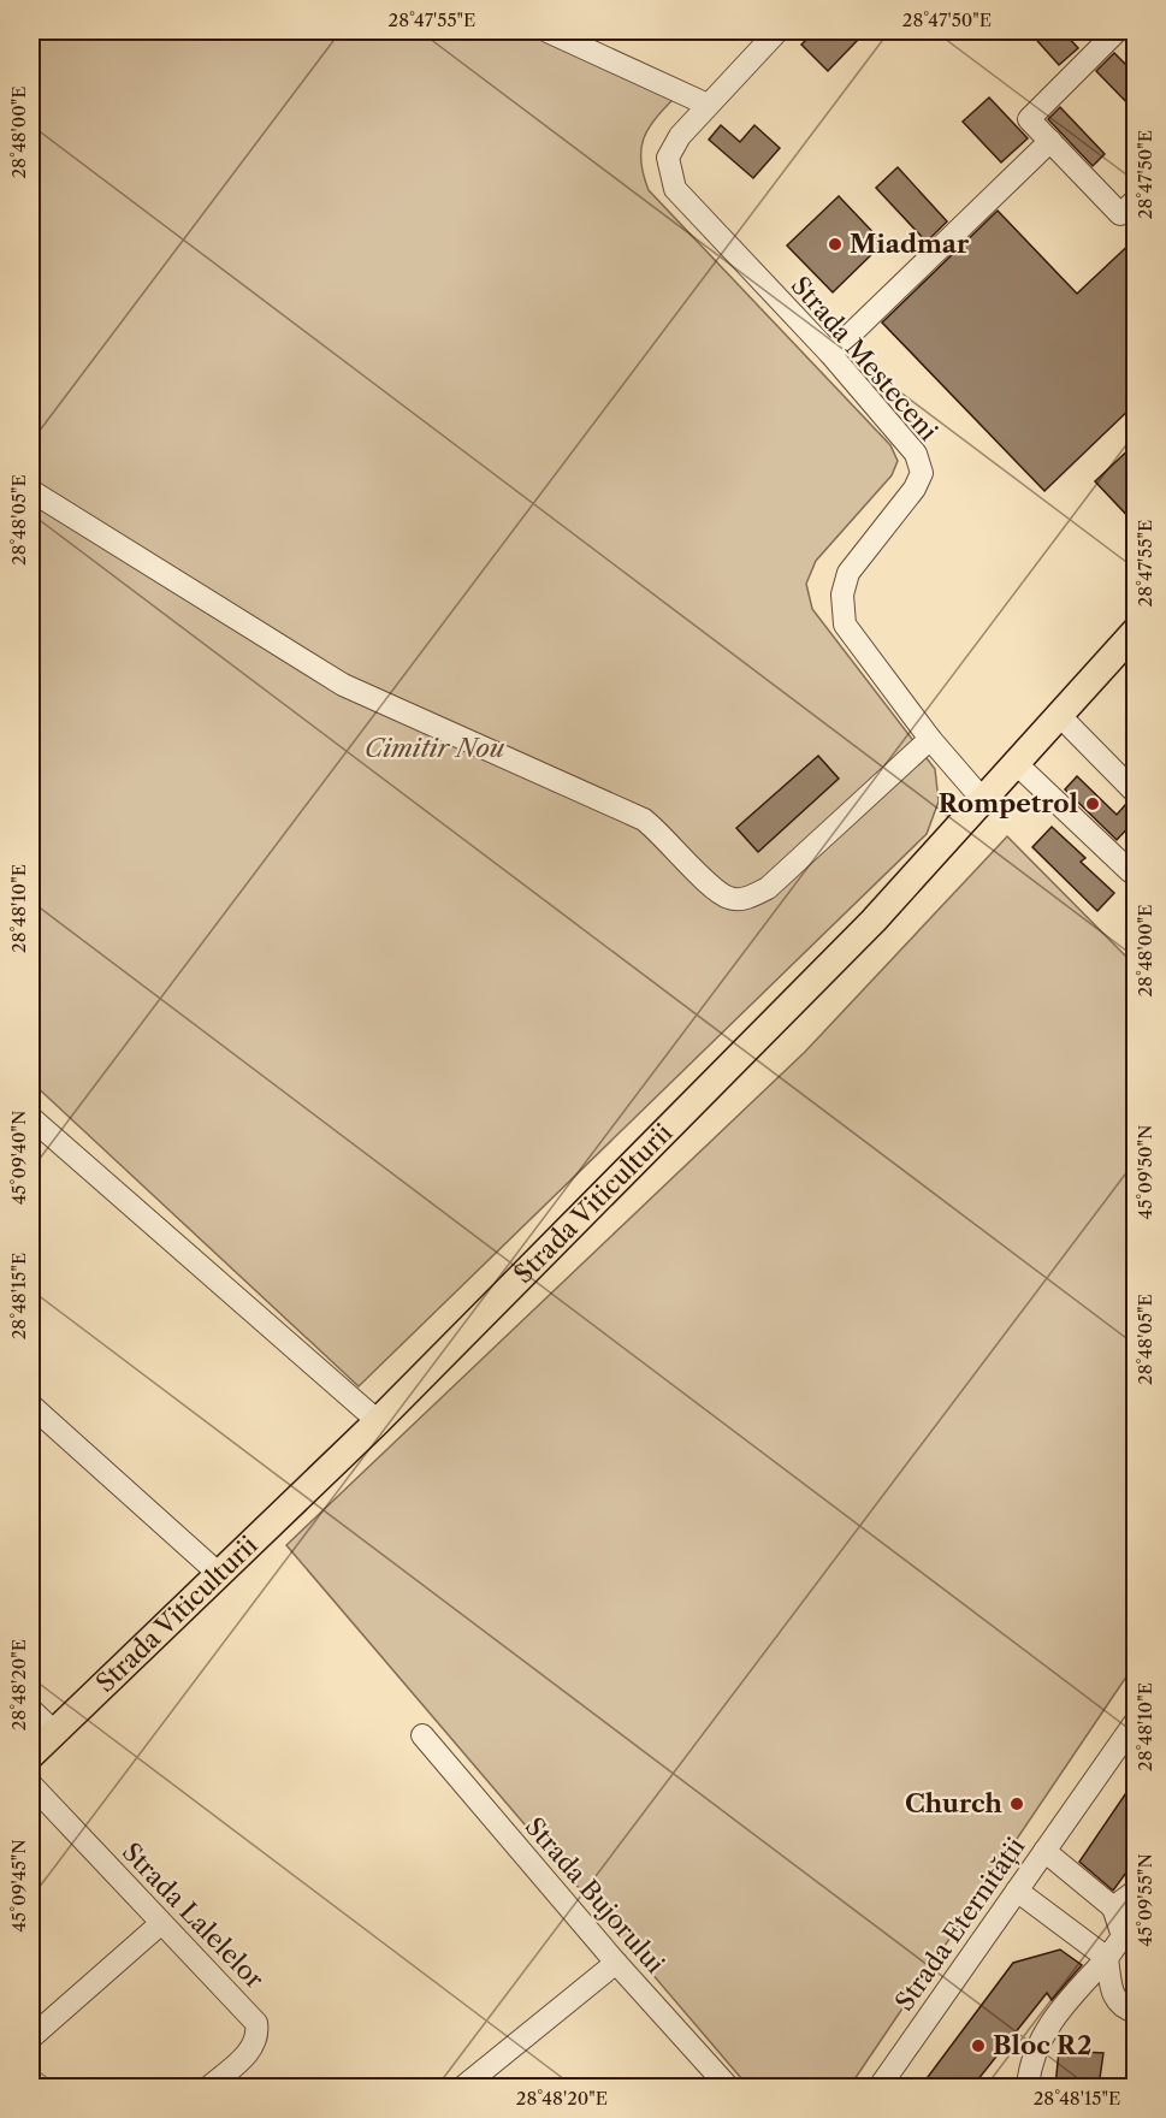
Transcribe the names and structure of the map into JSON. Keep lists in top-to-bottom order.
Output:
{
  "streets": {
    "main road": ["Strada Viticulturii"],
    "street": [
      "Strada Mesteceni",
      "Strada Bujorului",
      "Strada Lalelelor",
      "Strada Eternității"
    ]
  },
  "crossings": [
    ["Strada Mesteceni", "Strada Viticulturii"]
  ],
  "parks": ["Cimitir Nou"],
  "places": [
    "Miadmar",
    "Rompetrol",
    "Church",
    "Bloc R2"
  ],
  "coordinates": [
    "28°47'55\"E",
    "28°47'50\"E",
    "28°48'00\"E",
    "28°48'05\"E",
    "28°48'10\"E",
    "45°09'40\"N",
    "45°09'50\"N",
    "28°48'15\"E",
    "28°48'20\"E",
    "45°09'45\"N",
    "45°09'55\"N"
  ]
}
